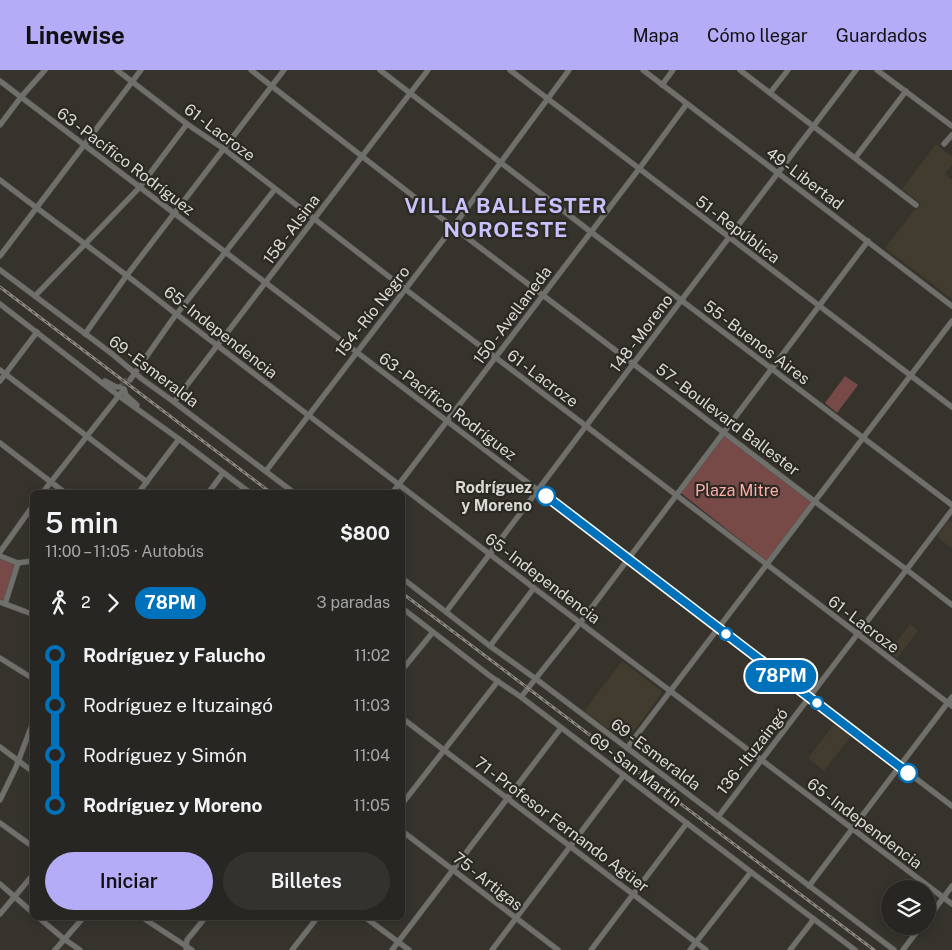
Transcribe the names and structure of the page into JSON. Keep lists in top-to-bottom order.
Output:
{
  "streets": {
    "street": [
      "61 - Lacroze",
      "63 - Pacífico Rodríguez",
      "49 - Libertad",
      "158 - Alsina",
      "51 - República",
      "154 - Río Negro",
      "150 - Avellaneda",
      "65 - Independencia",
      "148 - Moreno",
      "55 - Buenos Aires",
      "69 - Esmeralda",
      "57 - Boulevard Ballester",
      "136 - Ituzaingó",
      "69 - San Martín",
      "71 - Profesor Fernando Agüer",
      "75 - Artigas"
    ]
  },
  "crossings": [
    ["61 - Lacroze", "158 - Alsina"],
    ["61 - Lacroze", "154 - Río Negro"],
    ["61 - Lacroze", "150 - Avellaneda"],
    ["61 - Lacroze", "148 - Moreno"],
    ["61 - Lacroze", "136 - Ituzaingó"],
    ["63 - Pacífico Rodríguez", "158 - Alsina"],
    ["63 - Pacífico Rodríguez", "154 - Río Negro"],
    ["63 - Pacífico Rodríguez", "150 - Avellaneda"],
    ["63 - Pacífico Rodríguez", "148 - Moreno"],
    ["63 - Pacífico Rodríguez", "136 - Ituzaingó"],
    ["49 - Libertad", "150 - Avellaneda"],
    ["49 - Libertad", "148 - Moreno"],
    ["158 - Alsina", "65 - Independencia"],
    ["158 - Alsina", "55 - Buenos Aires"],
    ["158 - Alsina", "69 - Esmeralda"],
    ["158 - Alsina", "57 - Boulevard Ballester"],
    ["51 - República", "154 - Río Negro"],
    ["51 - República", "150 - Avellaneda"],
    ["51 - República", "148 - Moreno"],
    ["154 - Río Negro", "65 - Independencia"],
    ["154 - Río Negro", "55 - Buenos Aires"],
    ["154 - Río Negro", "69 - Esmeralda"],
    ["154 - Río Negro", "57 - Boulevard Ballester"],
    ["150 - Avellaneda", "65 - Independencia"],
    ["150 - Avellaneda", "55 - Buenos Aires"],
    ["150 - Avellaneda", "57 - Boulevard Ballester"],
    ["65 - Independencia", "148 - Moreno"],
    ["65 - Independencia", "136 - Ituzaingó"],
    ["148 - Moreno", "55 - Buenos Aires"],
    ["148 - Moreno", "69 - Esmeralda"],
    ["148 - Moreno", "57 - Boulevard Ballester"],
    ["69 - Esmeralda", "136 - Ituzaingó"],
    ["57 - Boulevard Ballester", "136 - Ituzaingó"]
  ],
  "districts": ["VILLA BALLESTER NOROESTE"],
  "parks": ["Plaza Mitre"],
  "places": ["Rodríguez y Moreno"],
  "lines": ["bus line 78PM"],
  "page": {
    "header": "Linewise",
    "nav": ["Mapa", "Cómo llegar", "Guardados"],
    "on_map": "78PM",
    "heading": ["5 min", "11:00 – 11:05 · Autobús", "$800"],
    "legs": ["2", "78PM", "3 paradas"],
    "list": [
      {
        "name": "Rodríguez y Falucho",
        "value": "11:02"
      },
      {
        "name": "Rodríguez e Ituzaingó",
        "value": "11:03"
      },
      {
        "name": "Rodríguez y Simón",
        "value": "11:04"
      },
      {
        "name": "Rodríguez y Moreno",
        "value": "11:05"
      }
    ],
    "buttons": ["Iniciar", "Billetes"]
  }
}
